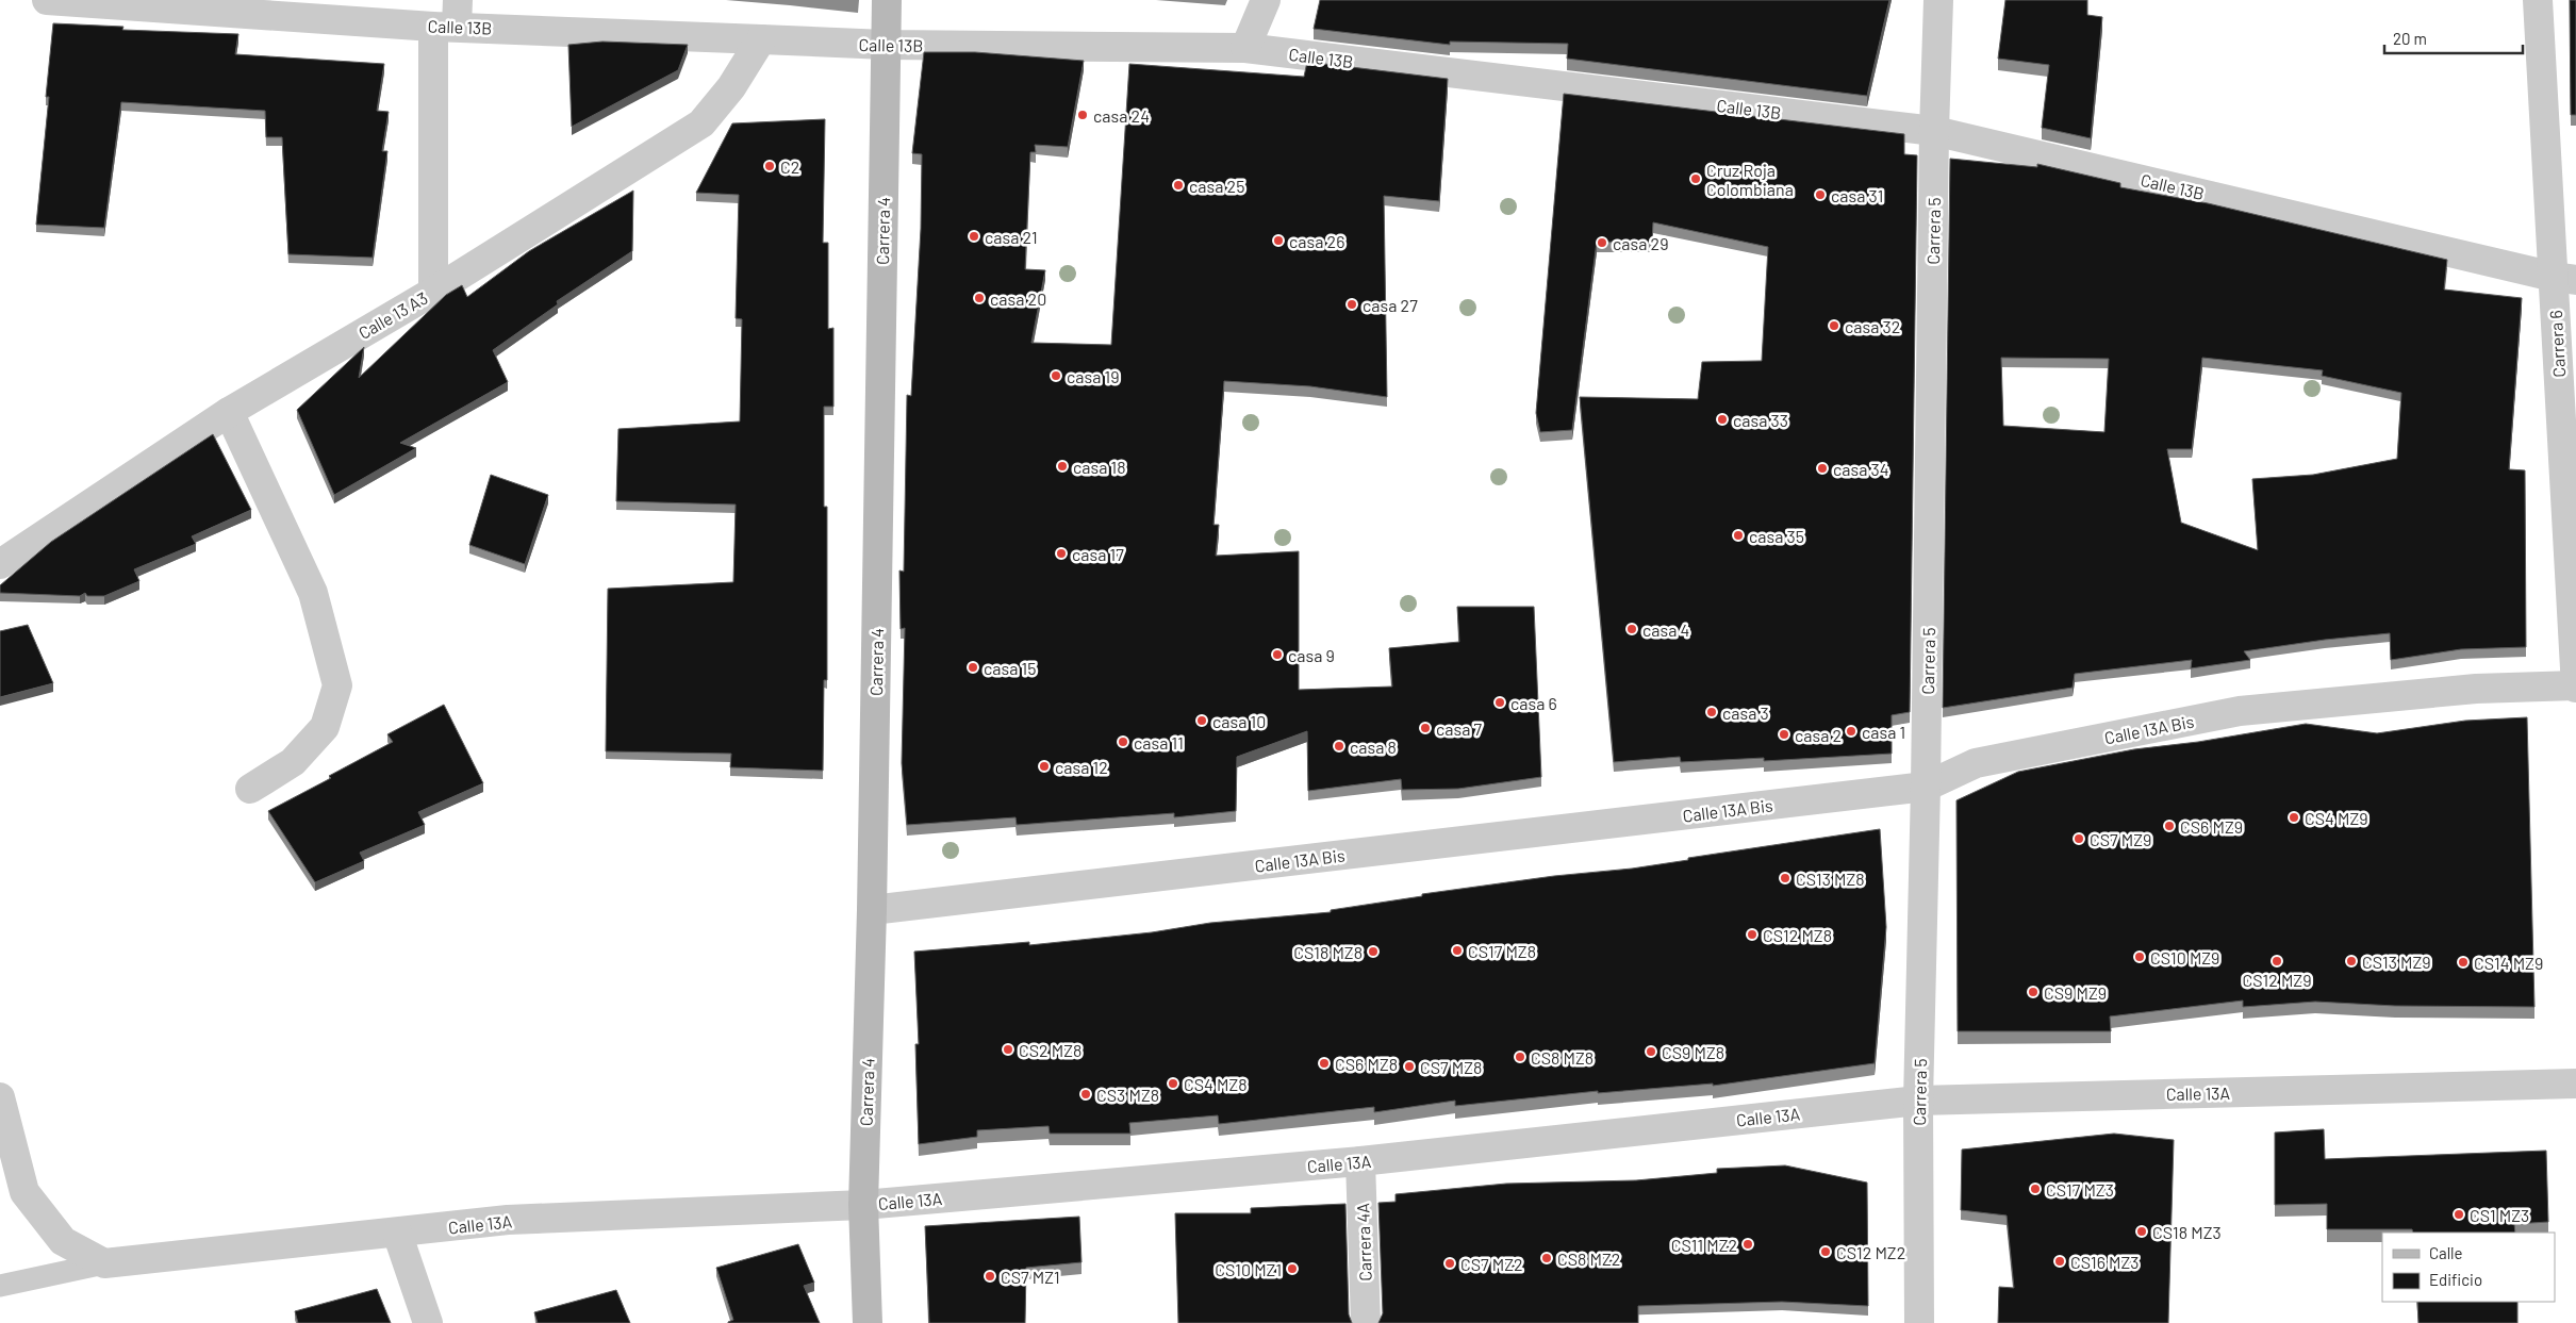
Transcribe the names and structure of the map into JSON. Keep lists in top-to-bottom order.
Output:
{
  "streets": {
    "main road": ["Carrera 4"],
    "street": [
      "Calle 13B",
      "Carrera 5",
      "Calle 13 A3",
      "Carrera 6",
      "Calle 13A Bis",
      "Calle 13A",
      "Carrera 4A"
    ]
  },
  "crossings": [
    ["Calle 13B", "Carrera 4"],
    ["Calle 13B", "Carrera 5"],
    ["Calle 13B", "Calle 13 A3"],
    ["Calle 13B", "Carrera 6"],
    ["Carrera 4", "Calle 13A Bis"],
    ["Carrera 4", "Calle 13A"],
    ["Carrera 5", "Calle 13A Bis"],
    ["Carrera 5", "Calle 13A"],
    ["Carrera 6", "Calle 13A Bis"],
    ["Calle 13A", "Carrera 4A"]
  ],
  "places": [
    "casa 24",
    "C2",
    "Cruz Roja Colombiana",
    "casa 25",
    "casa 31",
    "casa 21",
    "casa 26",
    "casa 29",
    "casa 20",
    "casa 27",
    "casa 32",
    "casa 19",
    "casa 33",
    "casa 18",
    "casa 34",
    "casa 35",
    "casa 17",
    "casa 4",
    "casa 9",
    "casa 15",
    "casa 6",
    "casa 3",
    "casa 10",
    "casa 7",
    "casa 1",
    "casa 2",
    "casa 11",
    "casa 8",
    "casa 12",
    "CS4 MZ9",
    "CS6 MZ9",
    "CS7 MZ9",
    "CS13 MZ8",
    "CS12 MZ8",
    "CS17 MZ8",
    "CS18 MZ8",
    "CS10 MZ9",
    "CS12 MZ9",
    "CS13 MZ9",
    "CS14 MZ9",
    "CS9 MZ9",
    "CS2 MZ8",
    "CS9 MZ8",
    "CS8 MZ8",
    "CS6 MZ8",
    "CS7 MZ8",
    "CS4 MZ8",
    "CS3 MZ8",
    "CS17 MZ3",
    "CS1 MZ3",
    "CS18 MZ3",
    "CS11 MZ2",
    "CS12 MZ2",
    "CS8 MZ2",
    "CS16 MZ3",
    "CS7 MZ2",
    "CS10 MZ1",
    "CS7 MZ1"
  ],
  "legend": ["Calle", "Edificio"],
  "scale_bar": "20 m"
}
